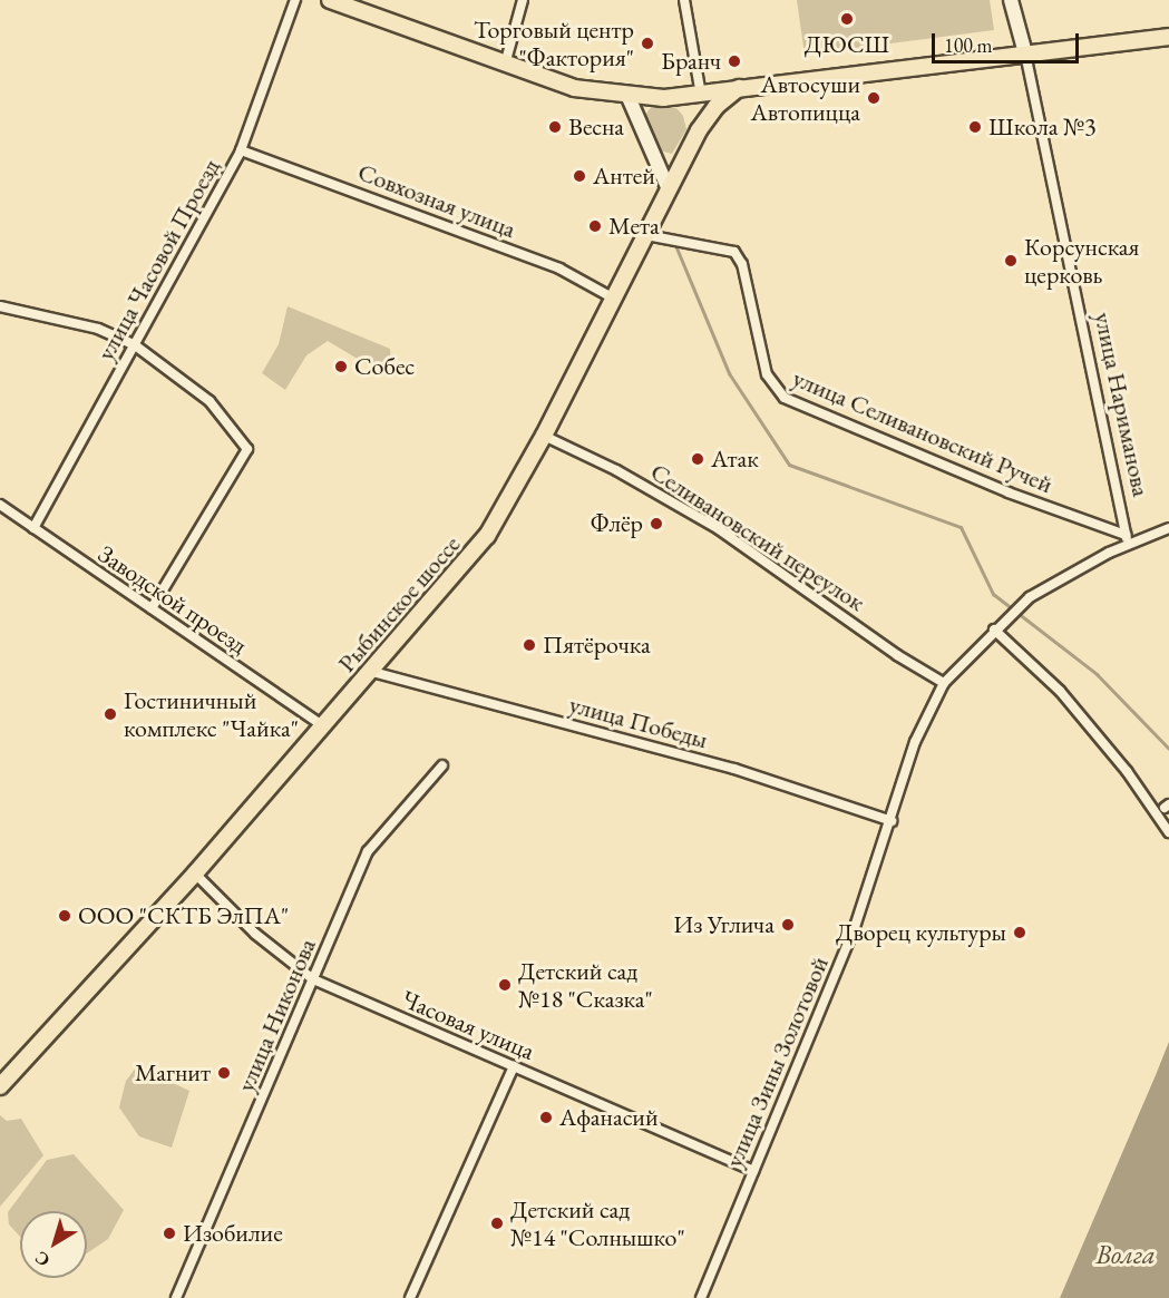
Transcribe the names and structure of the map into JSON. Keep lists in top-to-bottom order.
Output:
{
  "streets": {
    "main road": ["улица Нариманова", "Рыбинское шоссе"],
    "street": [
      "Совхозная улица",
      "улица Часовой Проезд",
      "улица Селивановский Ручей",
      "Селивановский переулок",
      "Заводской проезд",
      "улица Победы",
      "улица Никонова",
      "Часовая улица",
      "улица Зины Золотовой"
    ]
  },
  "crossings": [
    ["Совхозная улица", "улица Часовой Проезд"],
    ["Совхозная улица", "Рыбинское шоссе"],
    ["улица Часовой Проезд", "Заводской проезд"],
    ["улица Нариманова", "улица Селивановский Ручей"],
    ["улица Нариманова", "улица Зины Золотовой"],
    ["улица Селивановский Ручей", "Рыбинское шоссе"],
    ["улица Селивановский Ручей", "улица Зины Золотовой"],
    ["Селивановский переулок", "Рыбинское шоссе"],
    ["Селивановский переулок", "улица Зины Золотовой"],
    ["Заводской проезд", "Рыбинское шоссе"],
    ["Рыбинское шоссе", "улица Победы"],
    ["Рыбинское шоссе", "Часовая улица"],
    ["улица Победы", "улица Зины Золотовой"],
    ["улица Никонова", "Часовая улица"],
    ["Часовая улица", "улица Зины Золотовой"]
  ],
  "water": ["Волга"],
  "places": [
    "ДЮСШ",
    "Торговый центр \"Фактория\"",
    "Бранч",
    "Автосуши Автопицца",
    "Весна",
    "Школа №3",
    "Антей",
    "Мета",
    "Корсунская церковь",
    "Собес",
    "Атак",
    "Флёр",
    "Пятёрочка",
    "Гостиничный комплекс \"Чайка\"",
    "ООО \"СКТБ ЭлПА\"",
    "Из Углича",
    "Дворец культуры",
    "Детский сад №18 \"Сказка\"",
    "Магнит",
    "Афанасий",
    "Детский сад №14 \"Солнышко\"",
    "Изобилие"
  ],
  "scale_bar": "100 m",
  "north": "bottom left"
}
